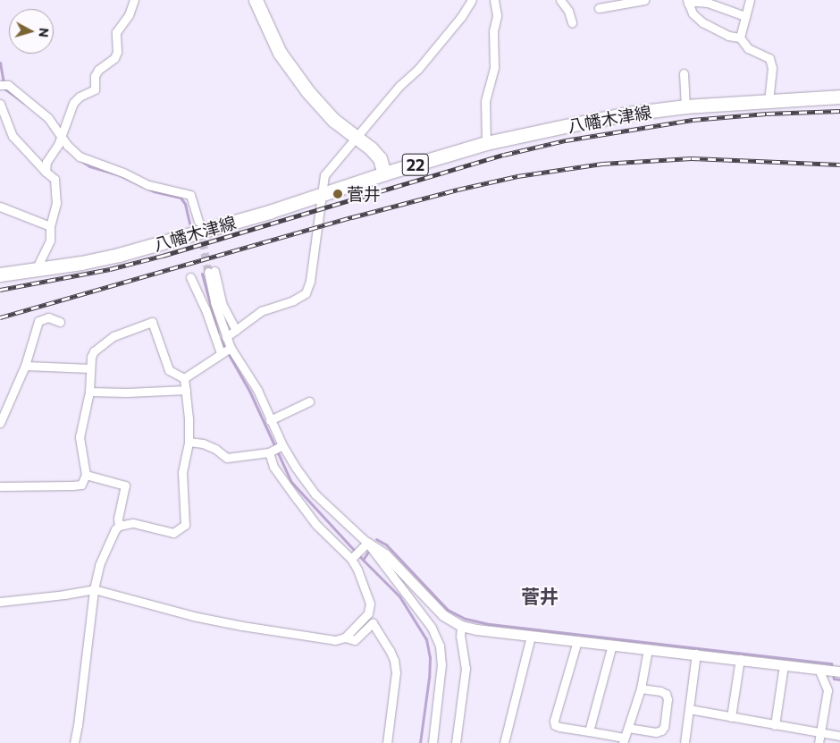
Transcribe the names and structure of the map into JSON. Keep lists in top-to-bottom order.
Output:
{
  "streets": {
    "main road": ["八幡木津線", "22"]
  },
  "crossings": [
    ["八幡木津線", "22"]
  ],
  "districts": ["菅井"],
  "places": ["菅井"],
  "north": "right"
}
